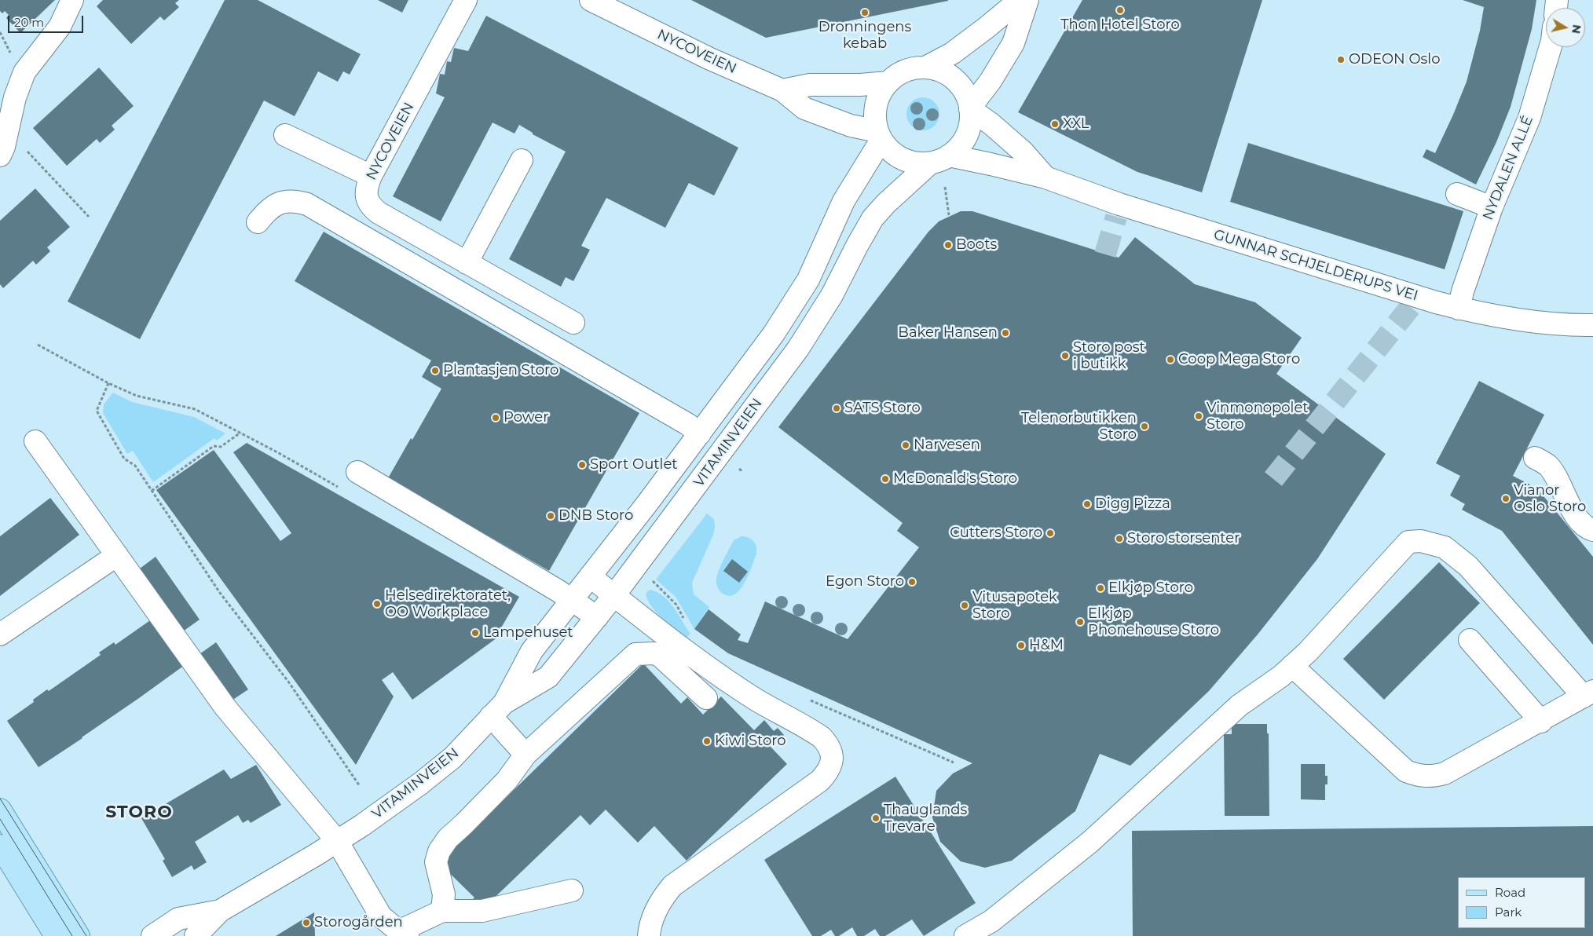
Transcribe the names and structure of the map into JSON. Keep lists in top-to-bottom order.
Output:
{
  "streets": {
    "street": [
      "NYCOVEIEN",
      "NYDALEN ALLÉ",
      "GUNNAR SCHJELDERUPS VEI",
      "VITAMINVEIEN"
    ]
  },
  "crossings": [
    ["NYCOVEIEN", "GUNNAR SCHJELDERUPS VEI"],
    ["NYCOVEIEN", "VITAMINVEIEN"],
    ["NYDALEN ALLÉ", "GUNNAR SCHJELDERUPS VEI"],
    ["GUNNAR SCHJELDERUPS VEI", "VITAMINVEIEN"]
  ],
  "districts": ["STORO"],
  "places": [
    "Thon Hotel Storo",
    "Dronningens kebab",
    "ODEON Oslo",
    "XXL",
    "Boots",
    "Baker Hansen",
    "Storo post i butikk",
    "Coop Mega Storo",
    "Plantasjen Storo",
    "SATS Storo",
    "Vinmonopolet Storo",
    "Power",
    "Telenorbutikken Storo",
    "Narvesen",
    "Sport Outlet",
    "McDonald's Storo",
    "Vianor Oslo Storo",
    "Digg Pizza",
    "DNB Storo",
    "Cutters Storo",
    "Storo storsenter",
    "Egon Storo",
    "Elkjøp Storo",
    "Helsedirektoratet, OO Workplace",
    "Vitusapotek Storo",
    "Elkjøp Phonehouse Storo",
    "Lampehuset",
    "H&M",
    "Kiwi Storo",
    "Thauglands Trevare",
    "Storogården"
  ],
  "legend": ["Road", "Park"],
  "scale_bar": "20 m",
  "north": "right"
}
